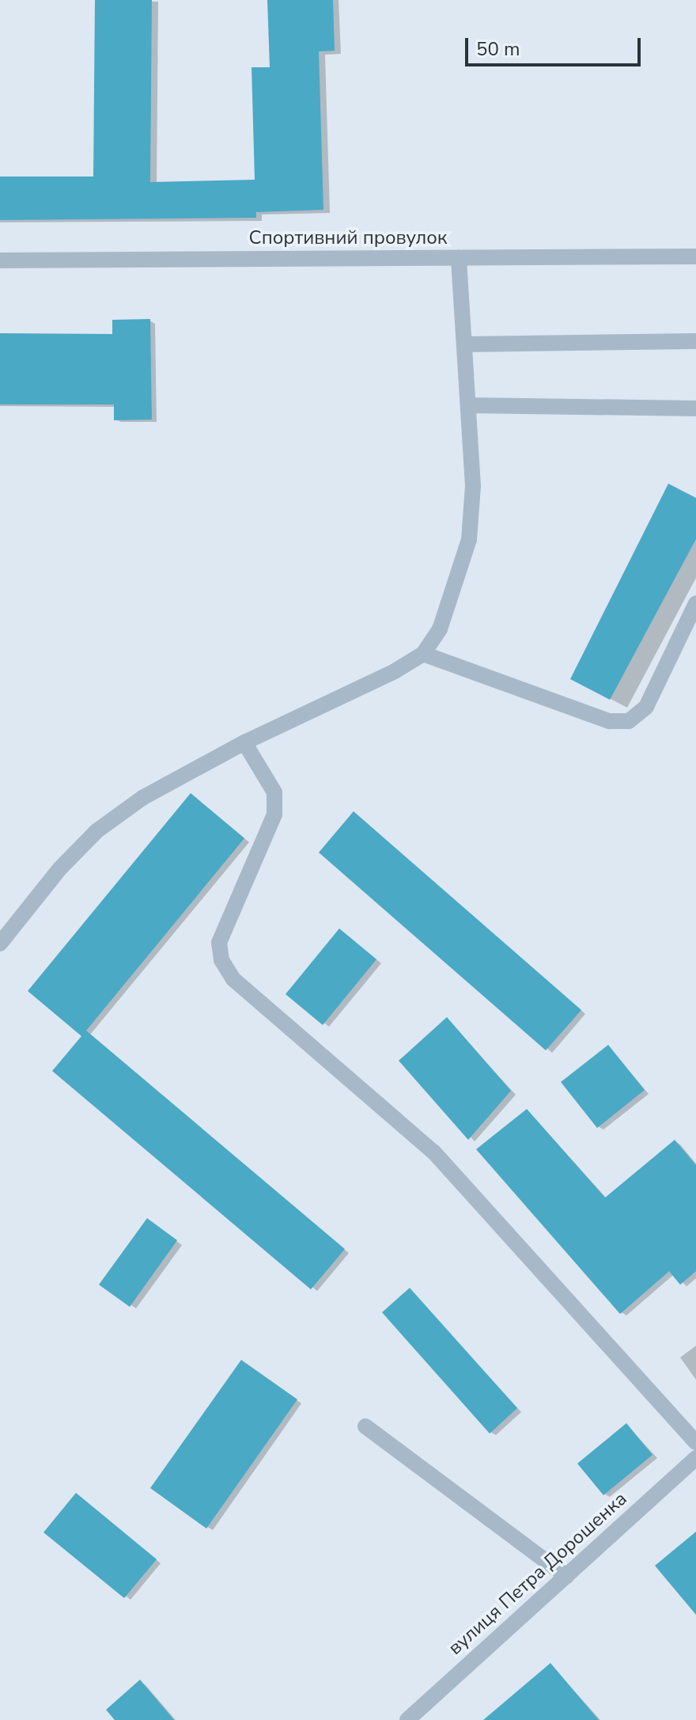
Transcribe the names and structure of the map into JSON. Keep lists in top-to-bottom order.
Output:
{
  "streets": {
    "street": ["Спортивний провулок", "вулиця Петра Дорошенка"]
  },
  "scale_bar": "50 m"
}
